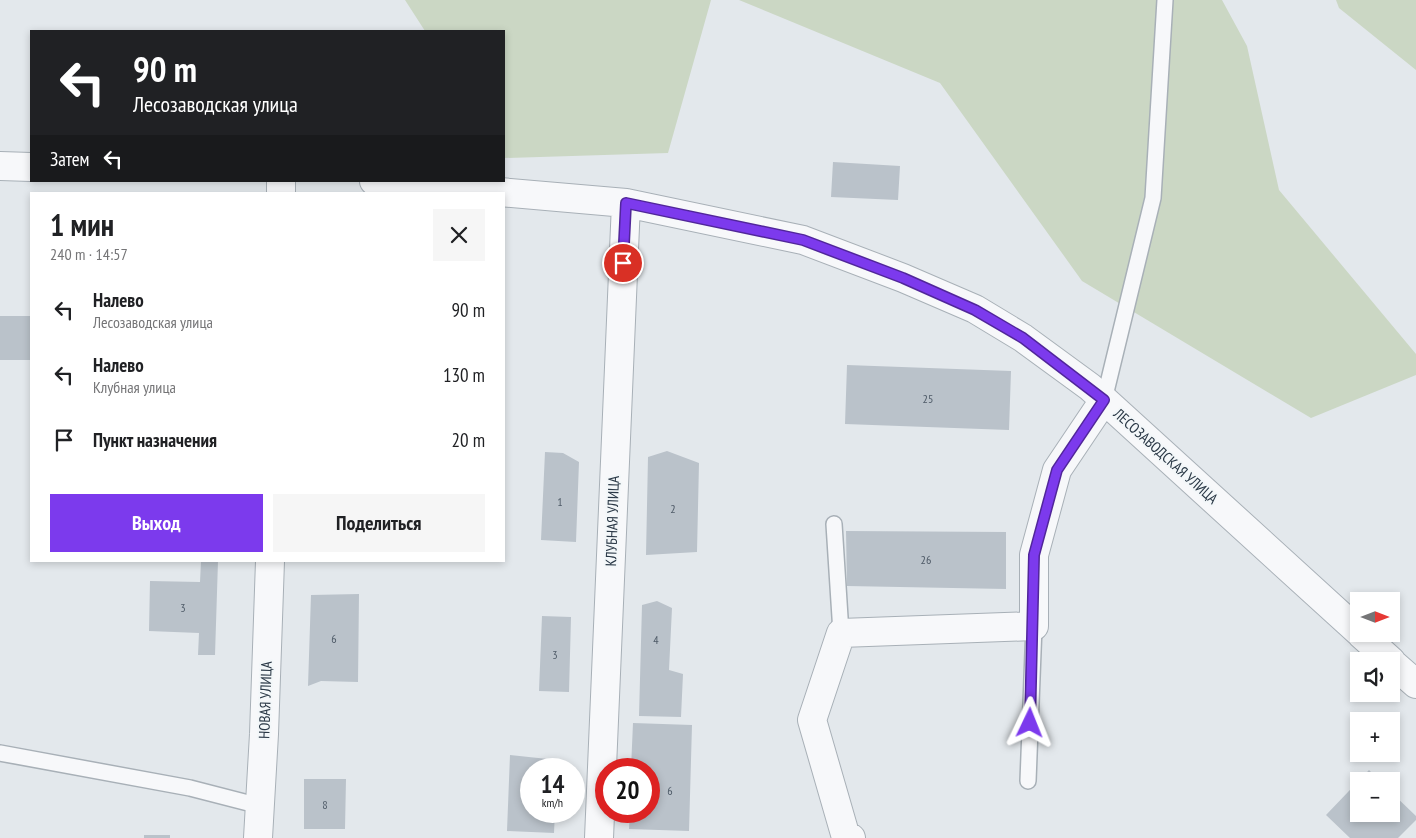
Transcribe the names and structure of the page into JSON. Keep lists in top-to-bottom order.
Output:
{
  "streets": {
    "street": ["ЛЕСОЗАВОДСКАЯ УЛИЦА", "КЛУБНАЯ УЛИЦА", "НОВАЯ УЛИЦА"]
  },
  "crossings": [
    ["ЛЕСОЗАВОДСКАЯ УЛИЦА", "КЛУБНАЯ УЛИЦА"]
  ],
  "house_numbers": [
    "25",
    "1",
    "2",
    "26",
    "3",
    "6",
    "4",
    "3",
    "6",
    "8"
  ],
  "north": "right",
  "page": {
    "turn": ["90 m", "Лесозаводская улица"],
    "then": "Затем",
    "heading": ["1 мин", "240 m · 14:57"],
    "list": [
      {
        "name": "Налево",
        "note": "Лесозаводская улица",
        "value": "90 m"
      },
      {
        "name": "Налево",
        "note": "Клубная улица",
        "value": "130 m"
      },
      {
        "name": "Пункт назначения",
        "value": "20 m"
      }
    ],
    "buttons": ["Выход", "Поделиться"],
    "map_buttons": ["+", "−"],
    "speed": "14 km/h",
    "limit": "20"
  }
}
